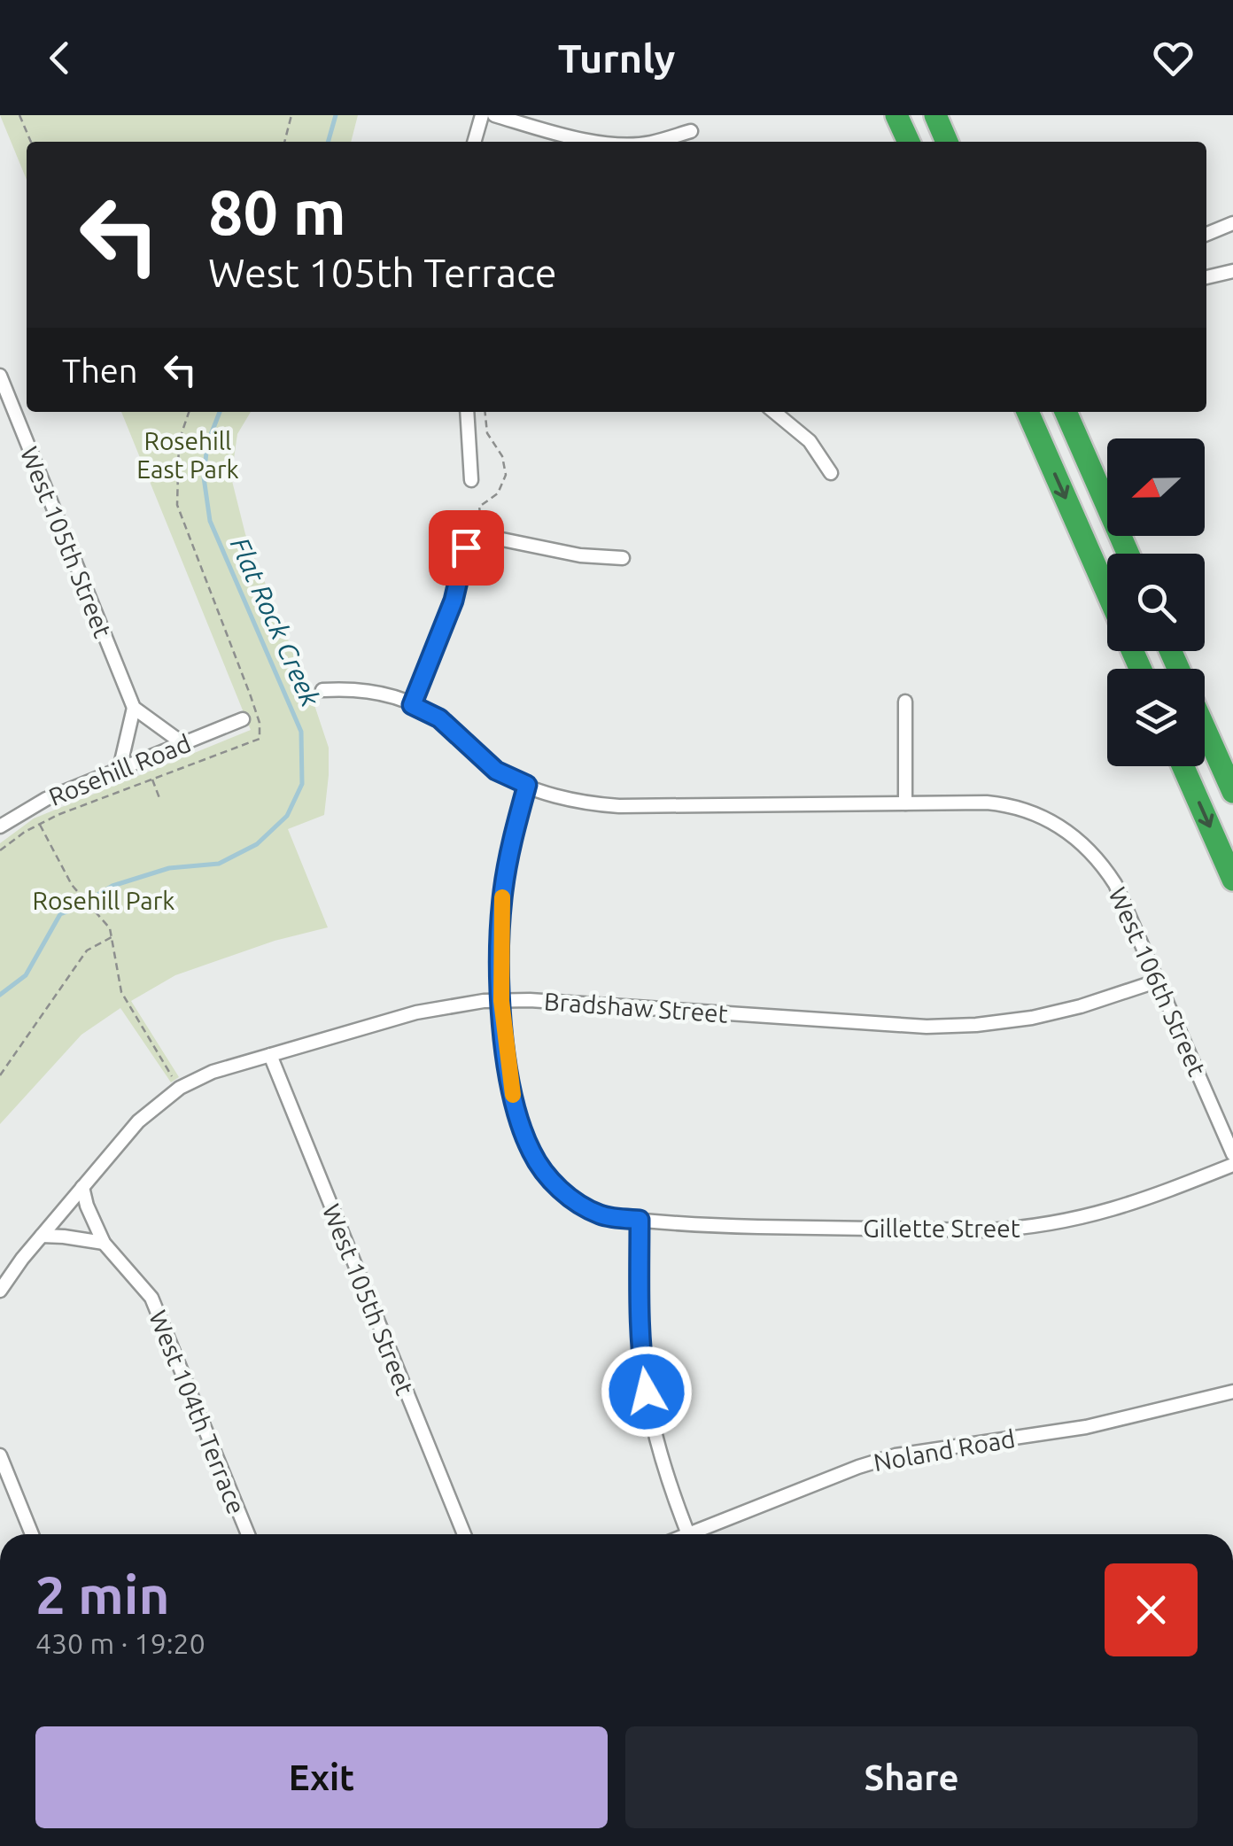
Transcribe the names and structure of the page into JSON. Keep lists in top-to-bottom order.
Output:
{
  "streets": {
    "street": [
      "West 105th Street",
      "Rosehill Road",
      "West 106th Street",
      "Bradshaw Street",
      "Gillette Street",
      "West 104th Terrace",
      "Noland Road"
    ]
  },
  "crossings": [
    ["West 105th Street", "Bradshaw Street"],
    ["West 106th Street", "Bradshaw Street"],
    ["West 106th Street", "Gillette Street"],
    ["Bradshaw Street", "Gillette Street"],
    ["Bradshaw Street", "West 104th Terrace"]
  ],
  "water": ["Flat Rock Creek"],
  "parks": ["Rosehill East Park", "Rosehill Park"],
  "north": "left",
  "page": {
    "header": "Turnly",
    "turn": ["80 m", "West 105th Terrace"],
    "then": "Then",
    "heading": ["2 min", "430 m · 19:20"],
    "buttons": ["Exit", "Share"]
  }
}
